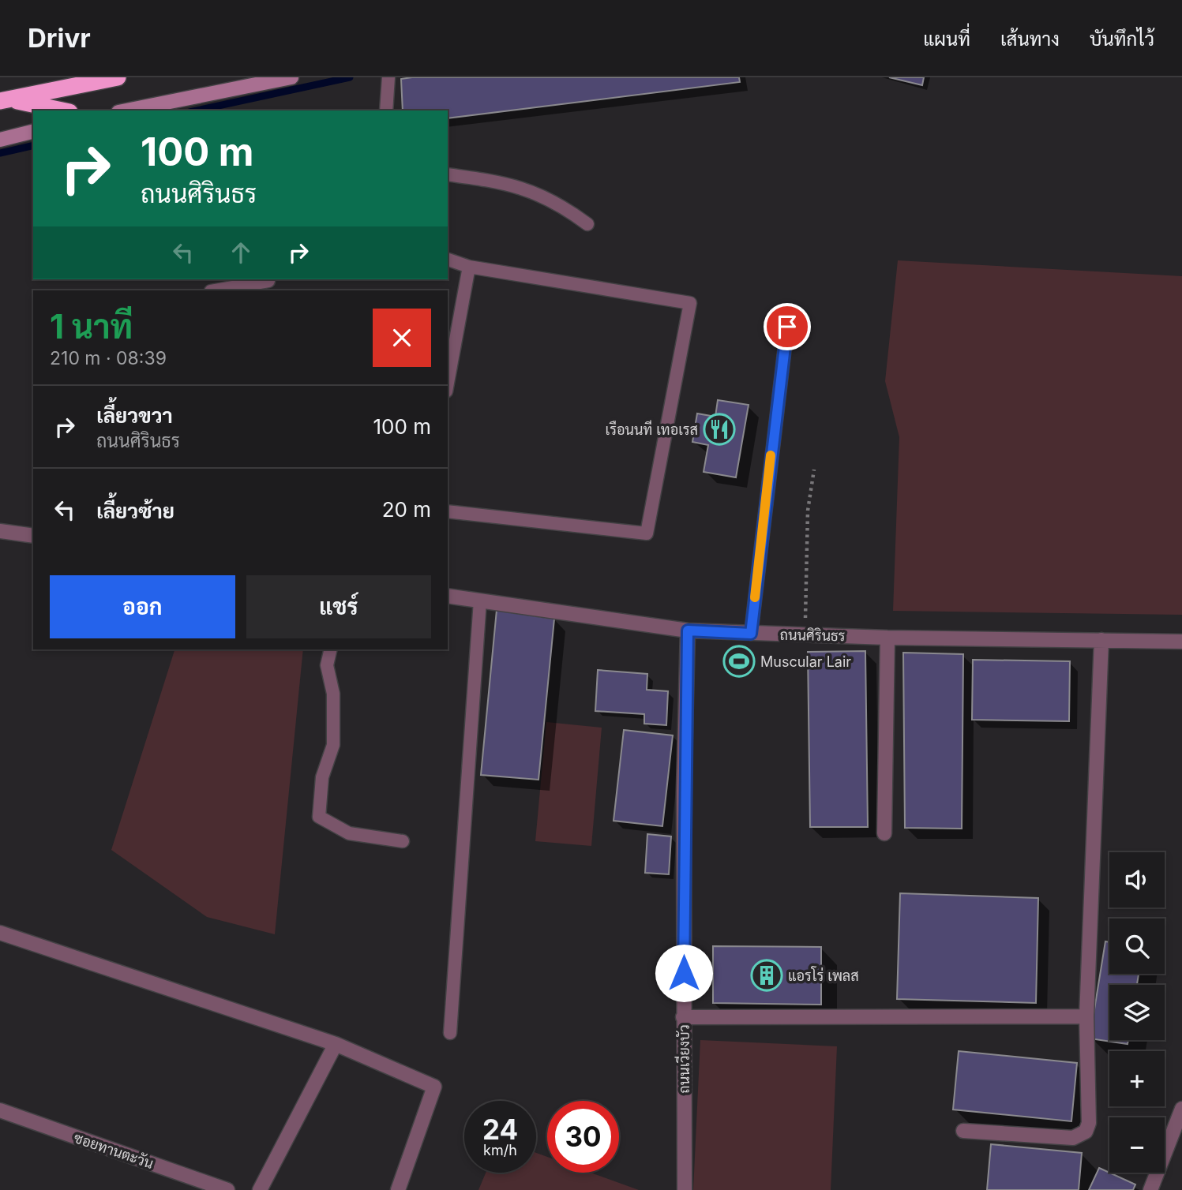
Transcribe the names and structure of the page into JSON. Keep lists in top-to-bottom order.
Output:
{
  "streets": {
    "street": ["ถนนศิรินธร", "ถนนเวียงบัว", "ซอยทานตะวัน"]
  },
  "crossings": [
    ["ถนนศิรินธร", "ถนนเวียงบัว"]
  ],
  "places": {
    "restaurant": ["เรือนนที เทอเรส"],
    "sports": ["Muscular Lair"],
    "building": ["แอรโร่ เพลส"]
  },
  "page": {
    "header": "Drivr",
    "nav": ["แผนที่", "เส้นทาง", "บันทึกไว้"],
    "turn": ["100 m", "ถนนศิรินธร"],
    "heading": ["1 นาที", "210 m · 08:39"],
    "list": [
      {
        "name": "เลี้ยวขวา",
        "note": "ถนนศิรินธร",
        "value": "100 m"
      },
      {
        "name": "เลี้ยวซ้าย",
        "value": "20 m"
      }
    ],
    "buttons": ["ออก", "แชร์"],
    "map_buttons": ["+", "−"],
    "speed": "24 km/h",
    "limit": "30"
  }
}
